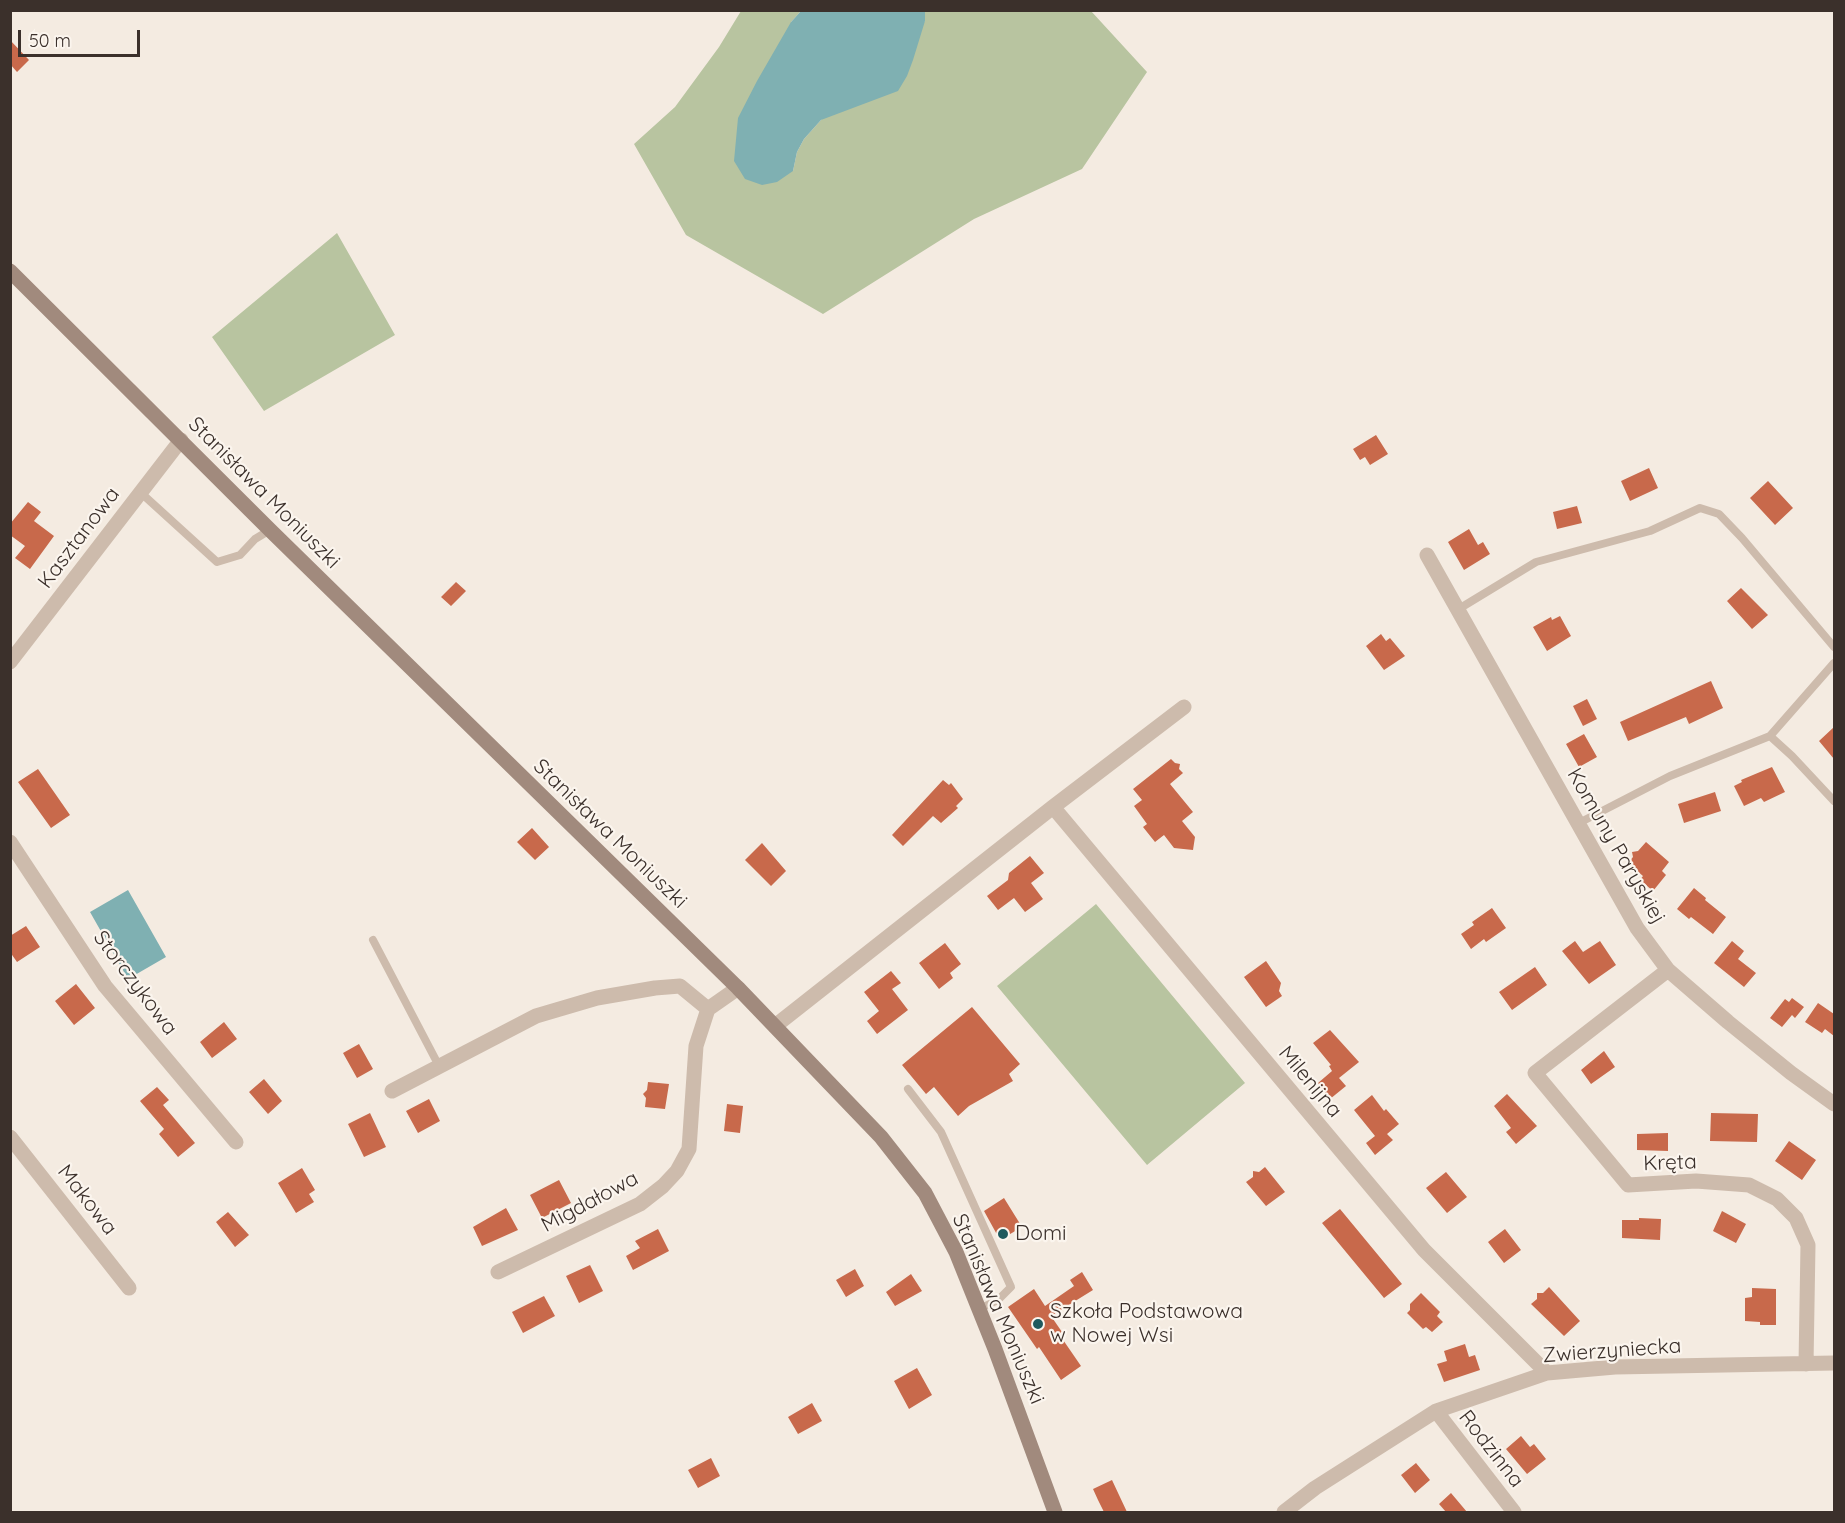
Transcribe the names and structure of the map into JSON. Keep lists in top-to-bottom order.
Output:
{
  "streets": {
    "main road": ["Stanisława Moniuszki"],
    "street": [
      "Kasztanowa",
      "Komuny Paryskiej",
      "Storczykowa",
      "Milenijna",
      "Kręta",
      "Makowa",
      "Migdałowa",
      "Zwierzyniecka",
      "Rodzinna"
    ]
  },
  "crossings": [
    ["Stanisława Moniuszki", "Kasztanowa"],
    ["Komuny Paryskiej", "Kręta"],
    ["Milenijna", "Zwierzyniecka"],
    ["Kręta", "Zwierzyniecka"],
    ["Zwierzyniecka", "Rodzinna"]
  ],
  "places": ["Domi", "Szkoła Podstawowa w Nowej Wsi"],
  "scale_bar": "50 m"
}
